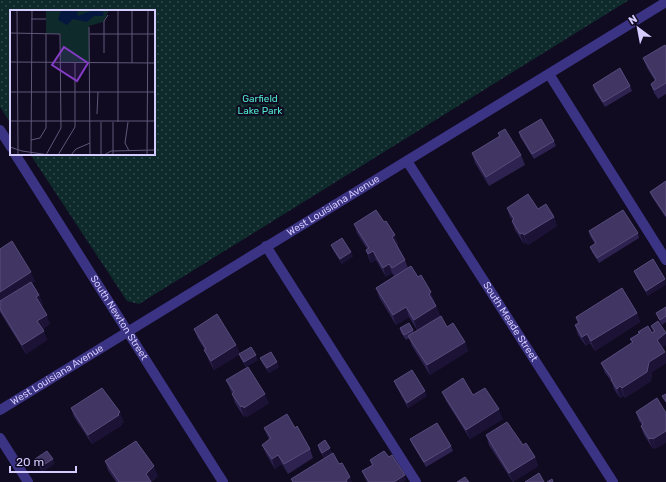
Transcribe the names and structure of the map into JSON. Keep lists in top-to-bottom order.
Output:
{
  "streets": {
    "street": ["West Louisiana Avenue", "South Newton Street", "South Meade Street"]
  },
  "crossings": [
    ["West Louisiana Avenue", "South Newton Street"],
    ["West Louisiana Avenue", "South Meade Street"]
  ],
  "parks": ["Garfield Lake Park"],
  "scale_bar": "20 m",
  "north": "top left"
}
